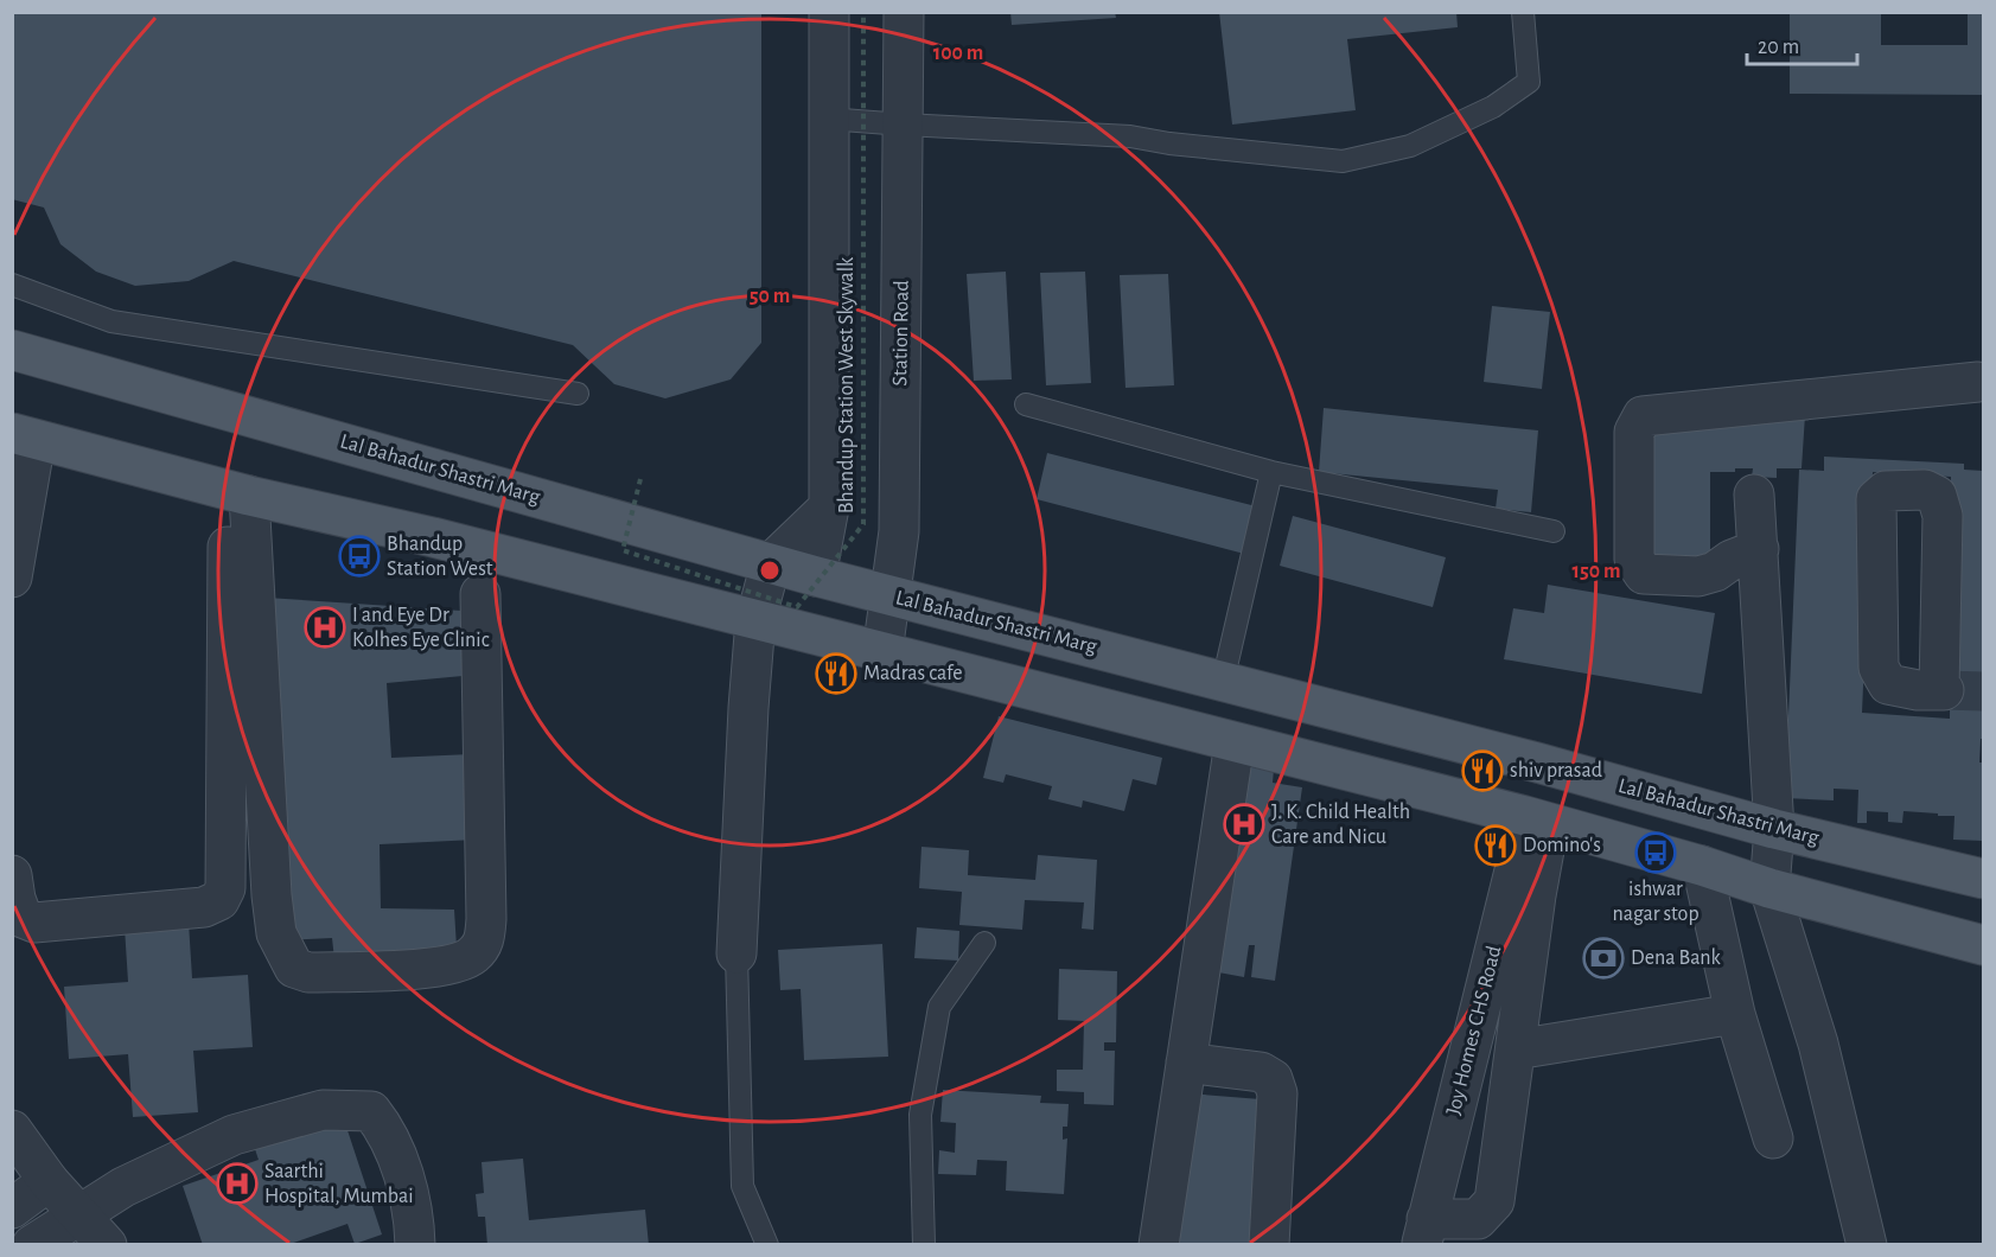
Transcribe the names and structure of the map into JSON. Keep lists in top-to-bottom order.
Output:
{
  "streets": {
    "main road": ["Lal Bahadur Shastri Marg"],
    "street": ["Station Road", "Joy Homes CHS Road"],
    "path": ["Bhandup Station West Skywalk"]
  },
  "crossings": [
    ["Station Road", "Lal Bahadur Shastri Marg"]
  ],
  "places": {
    "bus stop": ["Bhandup Station West", "ishwar nagar stop"],
    "hospital": ["I and Eye Dr Kolhes Eye Clinic", "J. K. Child Health Care and Nicu", "Saarthi Hospital, Mumbai"],
    "restaurant": ["Madras cafe", "shiv prasad", "Domino's"],
    "bank": ["Dena Bank"]
  },
  "scale_bar": "20 m",
  "rings": ["100 m", "50 m", "150 m"]
}
